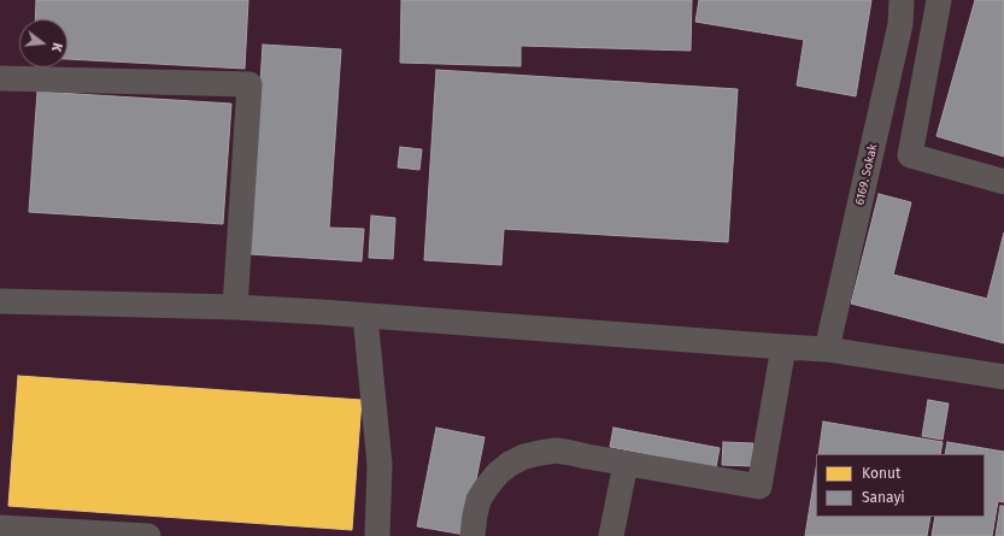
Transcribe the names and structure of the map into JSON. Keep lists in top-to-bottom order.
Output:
{
  "streets": {
    "street": ["6169. Sokak"]
  },
  "legend": ["Konut", "Sanayi"],
  "north": "right"
}
